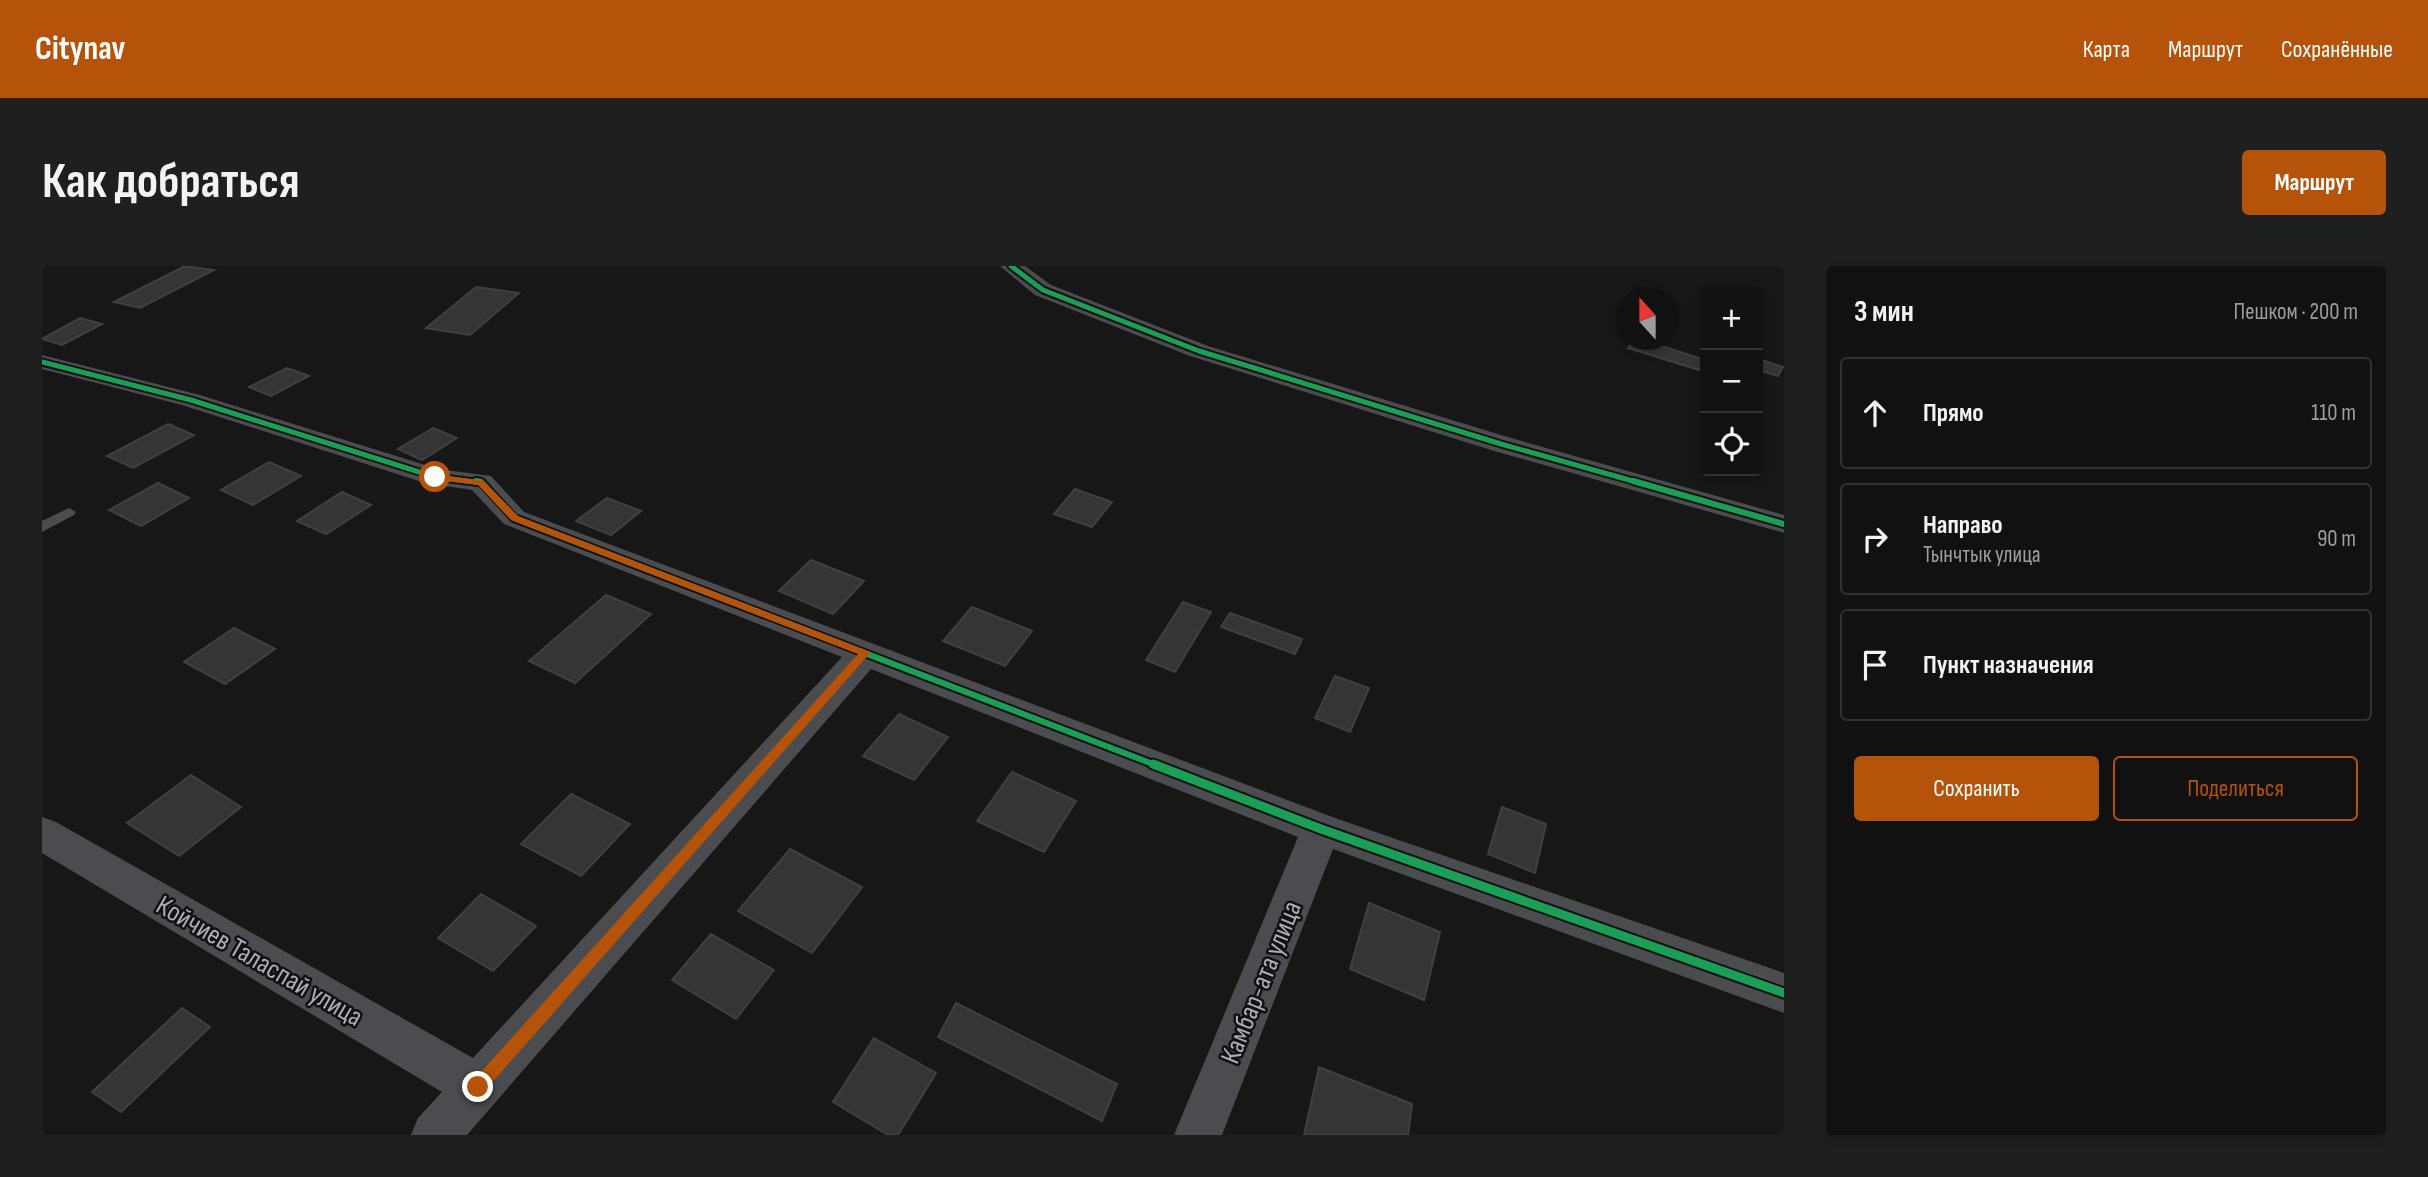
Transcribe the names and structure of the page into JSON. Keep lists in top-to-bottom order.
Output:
{
  "streets": {
    "street": ["Койчиев Таласпай улица", "Камбар-ата улица"]
  },
  "north": "top",
  "page": {
    "header": "Citynav",
    "nav": ["Карта", "Маршрут", "Сохранённые"],
    "buttons": [
      "Маршрут",
      ["Сохранить", "Поделиться"]
    ],
    "title": "Как добраться",
    "heading": ["3 мин", "Пешком · 200 m"],
    "map_buttons": ["+", "−"],
    "list": [
      ["Прямо", "110 m"],
      ["Направо", "Тынчтык улица", "90 m"],
      "Пункт назначения"
    ]
  }
}
